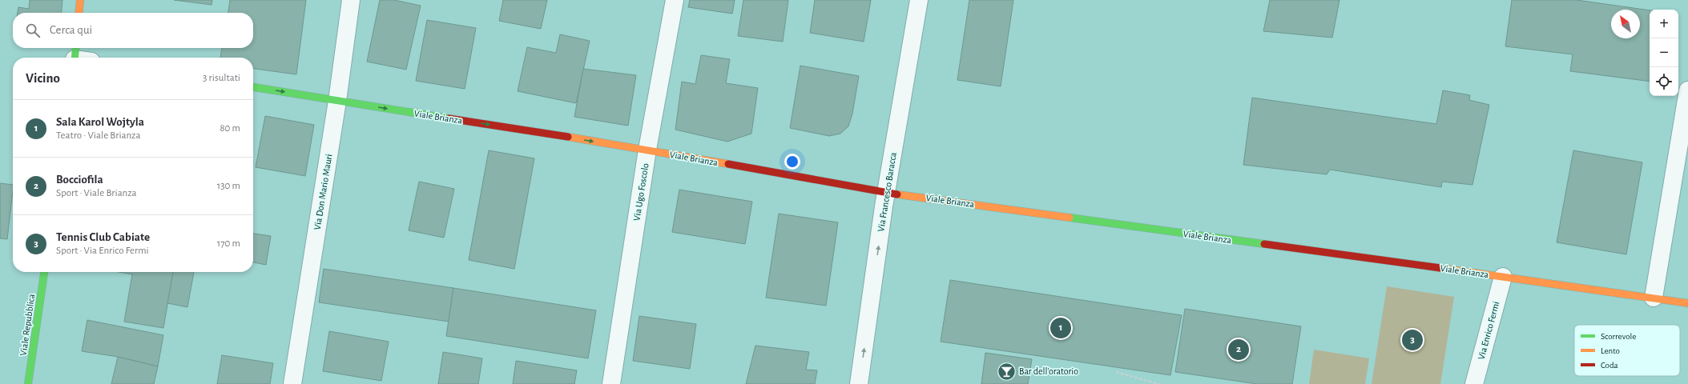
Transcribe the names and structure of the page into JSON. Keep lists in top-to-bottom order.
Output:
{
  "streets": {
    "street": [
      "Viale Brianza",
      "Via Don Mario Mauri",
      "Via Ugo Foscolo",
      "Via Francesco Baracca",
      "Viale Repubblica",
      "Via Enrico Fermi"
    ]
  },
  "crossings": [
    ["Viale Brianza", "Via Don Mario Mauri"],
    ["Viale Brianza", "Via Ugo Foscolo"],
    ["Viale Brianza", "Via Francesco Baracca"],
    ["Viale Brianza", "Via Enrico Fermi"]
  ],
  "one_way": ["Via Francesco Baracca"],
  "places": {
    "bar": ["Bar dell'oratorio"]
  },
  "legend": ["Scorrevole", "Lento", "Coda"],
  "north": "top left",
  "page": {
    "map_buttons": ["+", "−"],
    "search": "Cerca qui",
    "heading": ["Vicino", "3 risultati"],
    "list": [
      {
        "mark": "1",
        "name": "Sala Karol Wojtyla",
        "note": "Teatro · Viale Brianza",
        "value": "80 m"
      },
      {
        "mark": "2",
        "name": "Bocciofila",
        "note": "Sport · Viale Brianza",
        "value": "130 m"
      },
      {
        "mark": "3",
        "name": "Tennis Club Cabiate",
        "note": "Sport · Via Enrico Fermi",
        "value": "170 m"
      }
    ],
    "pins": ["1", "3", "2"]
  }
}
